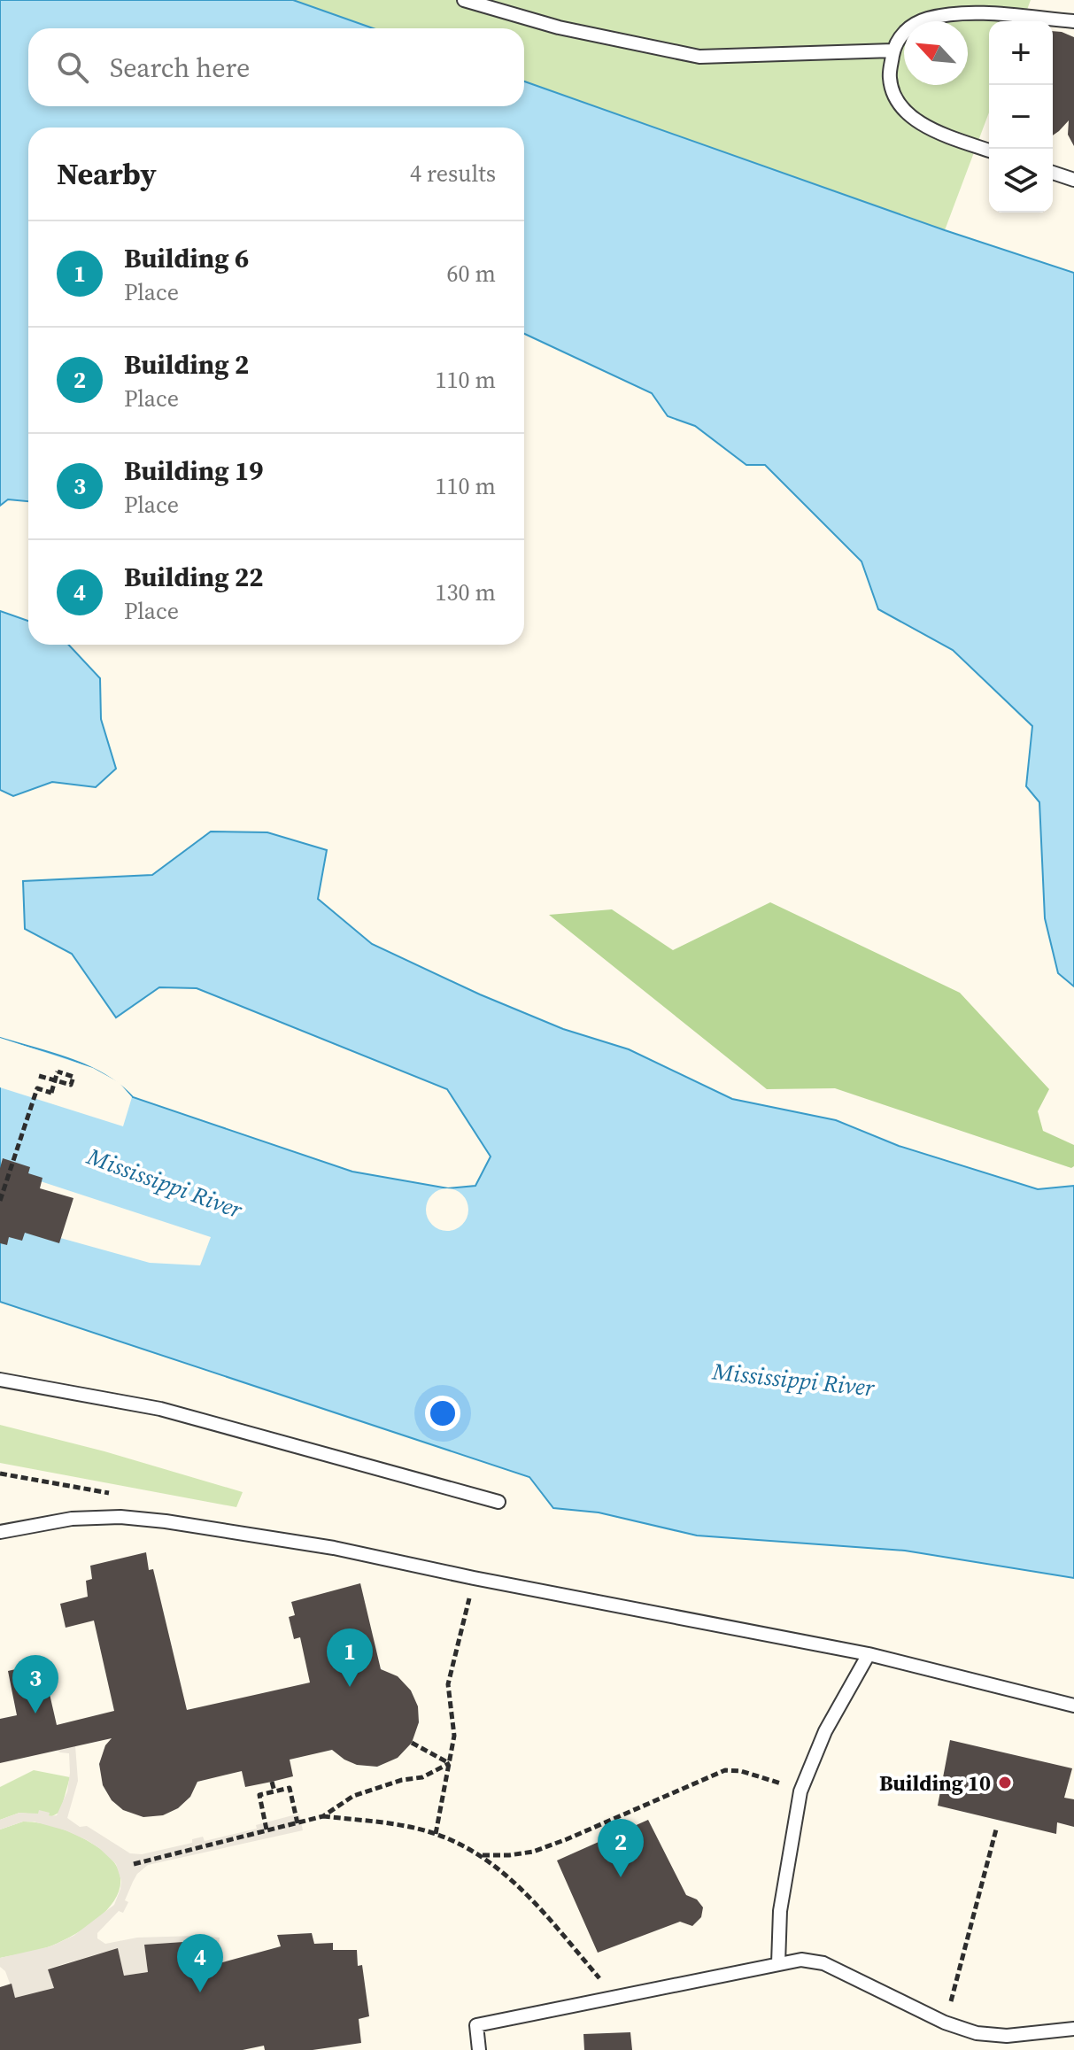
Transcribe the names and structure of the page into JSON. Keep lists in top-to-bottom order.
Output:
{
  "water": ["Mississippi River"],
  "places": ["Building 10"],
  "north": "top left",
  "page": {
    "map_buttons": ["+", "−"],
    "search": "Search here",
    "heading": ["Nearby", "4 results"],
    "list": [
      {
        "mark": "1",
        "name": "Building 6",
        "note": "Place",
        "value": "60 m"
      },
      {
        "mark": "2",
        "name": "Building 2",
        "note": "Place",
        "value": "110 m"
      },
      {
        "mark": "3",
        "name": "Building 19",
        "note": "Place",
        "value": "110 m"
      },
      {
        "mark": "4",
        "name": "Building 22",
        "note": "Place",
        "value": "130 m"
      }
    ],
    "pins": [
      "1",
      "3",
      "2",
      "4"
    ]
  }
}
